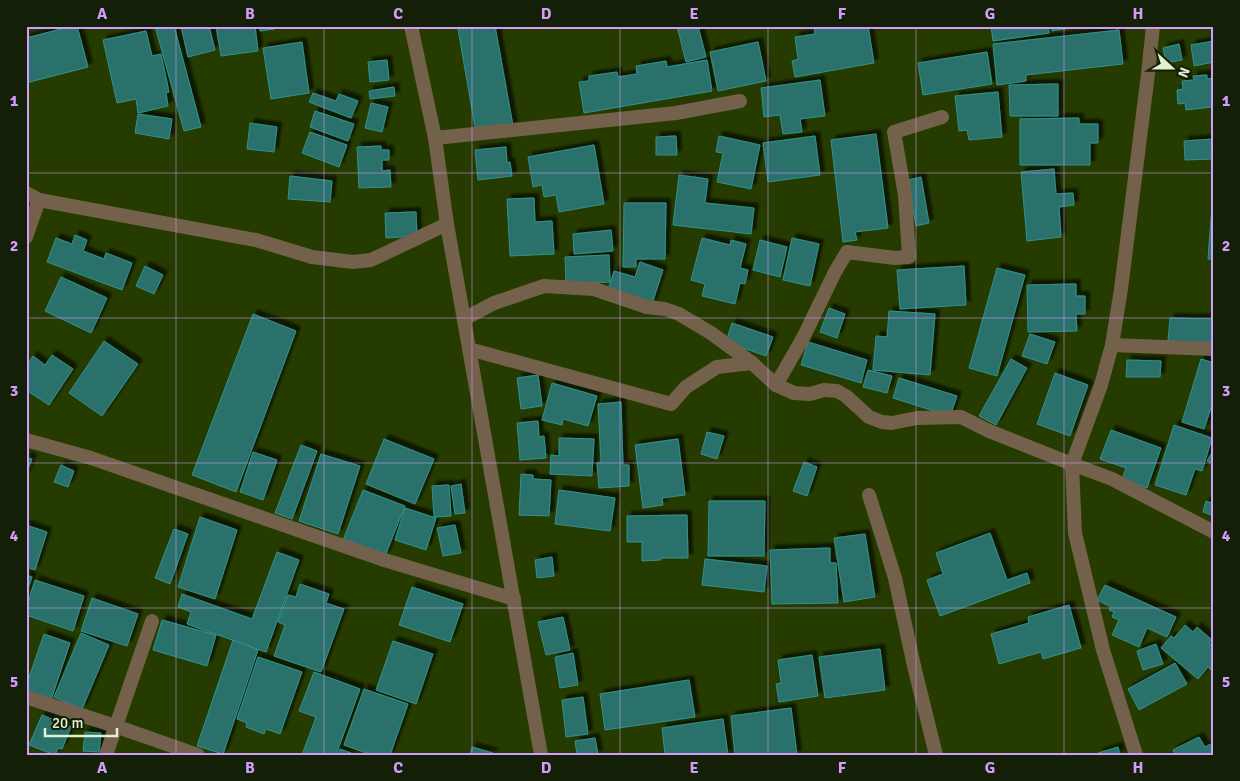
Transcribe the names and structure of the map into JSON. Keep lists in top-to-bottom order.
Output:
{
  "scale_bar": "20 m",
  "north": "right",
  "grid": {
    "columns": [
      "A",
      "B",
      "C",
      "D",
      "E",
      "F",
      "G",
      "H"
    ],
    "rows": [
      "1",
      "2",
      "3",
      "4",
      "5"
    ]
  }
}
